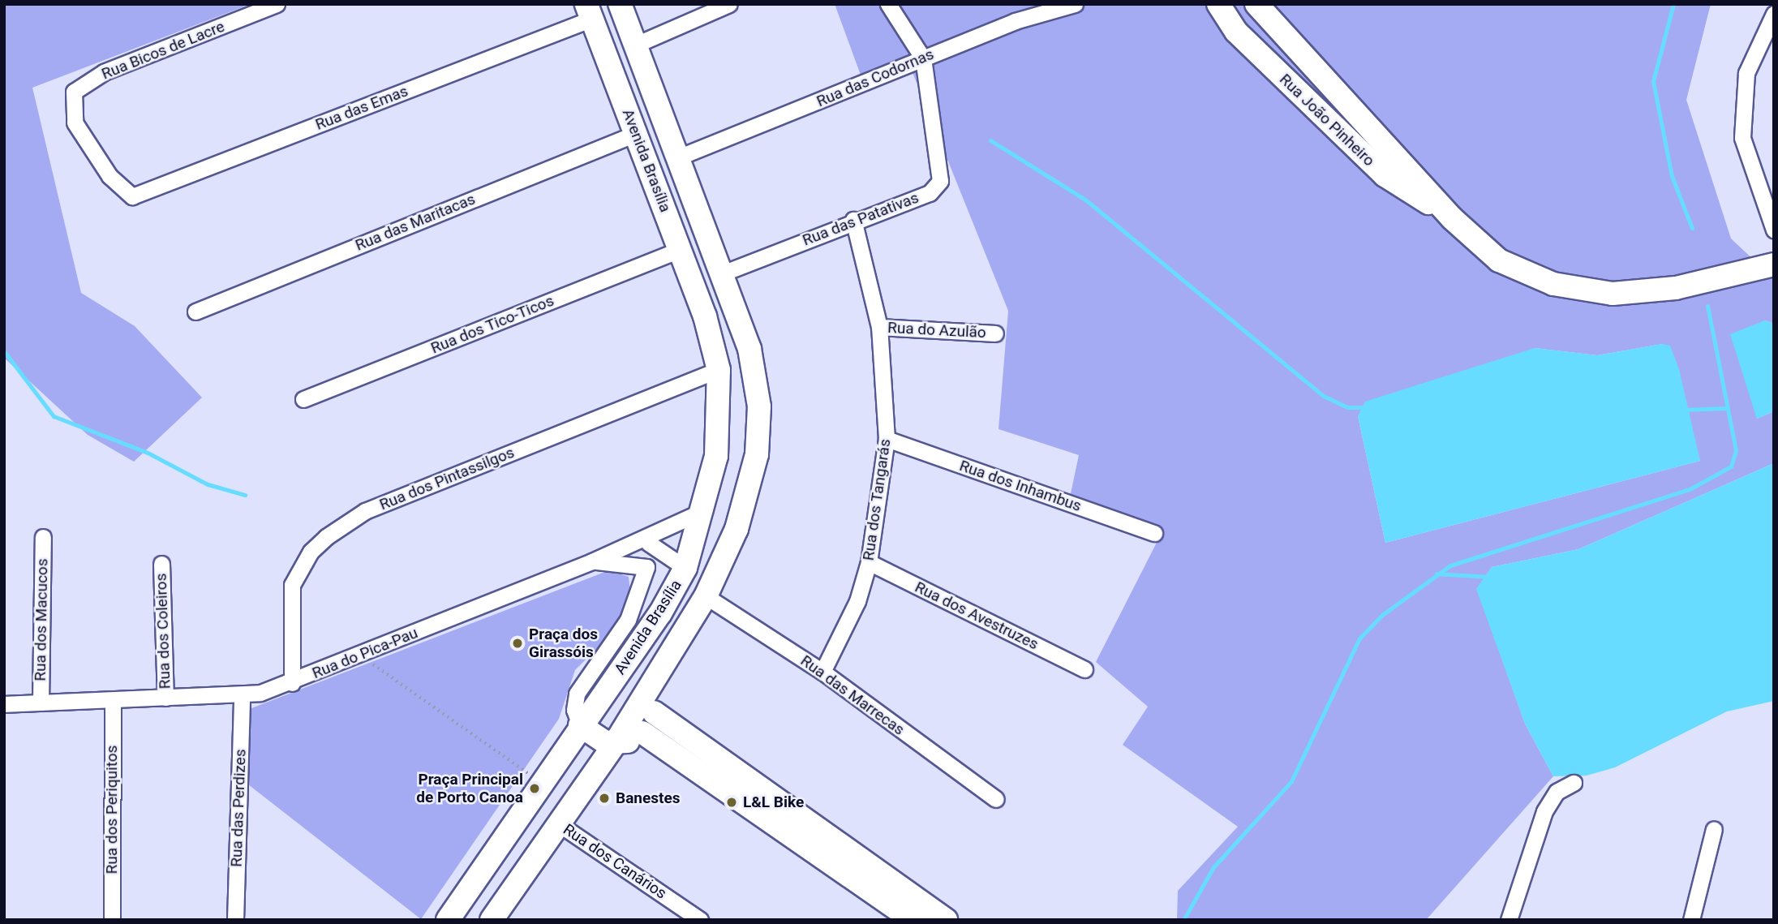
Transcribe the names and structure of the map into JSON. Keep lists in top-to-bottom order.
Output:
{
  "streets": {
    "street": [
      "Rua Bicos de Lacre",
      "Rua das Codornas",
      "Rua das Emas",
      "Rua João Pinheiro",
      "Avenida Brasília",
      "Rua das Patativas",
      "Rua das Maritacas",
      "Rua dos Tico-Ticos",
      "Rua do Azulão",
      "Rua dos Pintassilgos",
      "Rua dos Inhambus",
      "Rua dos Tangarás",
      "Rua dos Avestruzes",
      "Rua dos Macucos",
      "Rua dos Coleiros",
      "Rua do Pica-Pau",
      "Rua das Marrecas",
      "Rua das Perdizes",
      "Rua dos Periquitos",
      "Rua dos Canários"
    ]
  },
  "crossings": [
    ["Rua Bicos de Lacre", "Rua das Emas"],
    ["Rua das Codornas", "Avenida Brasília"],
    ["Rua das Codornas", "Rua das Patativas"],
    ["Rua das Emas", "Avenida Brasília"],
    ["Avenida Brasília", "Rua das Patativas"],
    ["Avenida Brasília", "Rua das Maritacas"],
    ["Avenida Brasília", "Rua dos Tico-Ticos"],
    ["Avenida Brasília", "Rua dos Pintassilgos"],
    ["Avenida Brasília", "Rua do Pica-Pau"],
    ["Avenida Brasília", "Rua das Marrecas"],
    ["Avenida Brasília", "Rua dos Canários"],
    ["Rua das Patativas", "Rua dos Tangarás"],
    ["Rua do Azulão", "Rua dos Tangarás"],
    ["Rua dos Pintassilgos", "Rua do Pica-Pau"],
    ["Rua dos Inhambus", "Rua dos Tangarás"],
    ["Rua dos Tangarás", "Rua dos Avestruzes"],
    ["Rua dos Tangarás", "Rua das Marrecas"],
    ["Rua dos Macucos", "Rua do Pica-Pau"],
    ["Rua dos Coleiros", "Rua do Pica-Pau"],
    ["Rua do Pica-Pau", "Rua das Perdizes"],
    ["Rua do Pica-Pau", "Rua dos Periquitos"]
  ],
  "places": [
    "Praça dos Girassóis",
    "Praça Principal de Porto Canoa",
    "Banestes",
    "L&L Bike"
  ]
}
